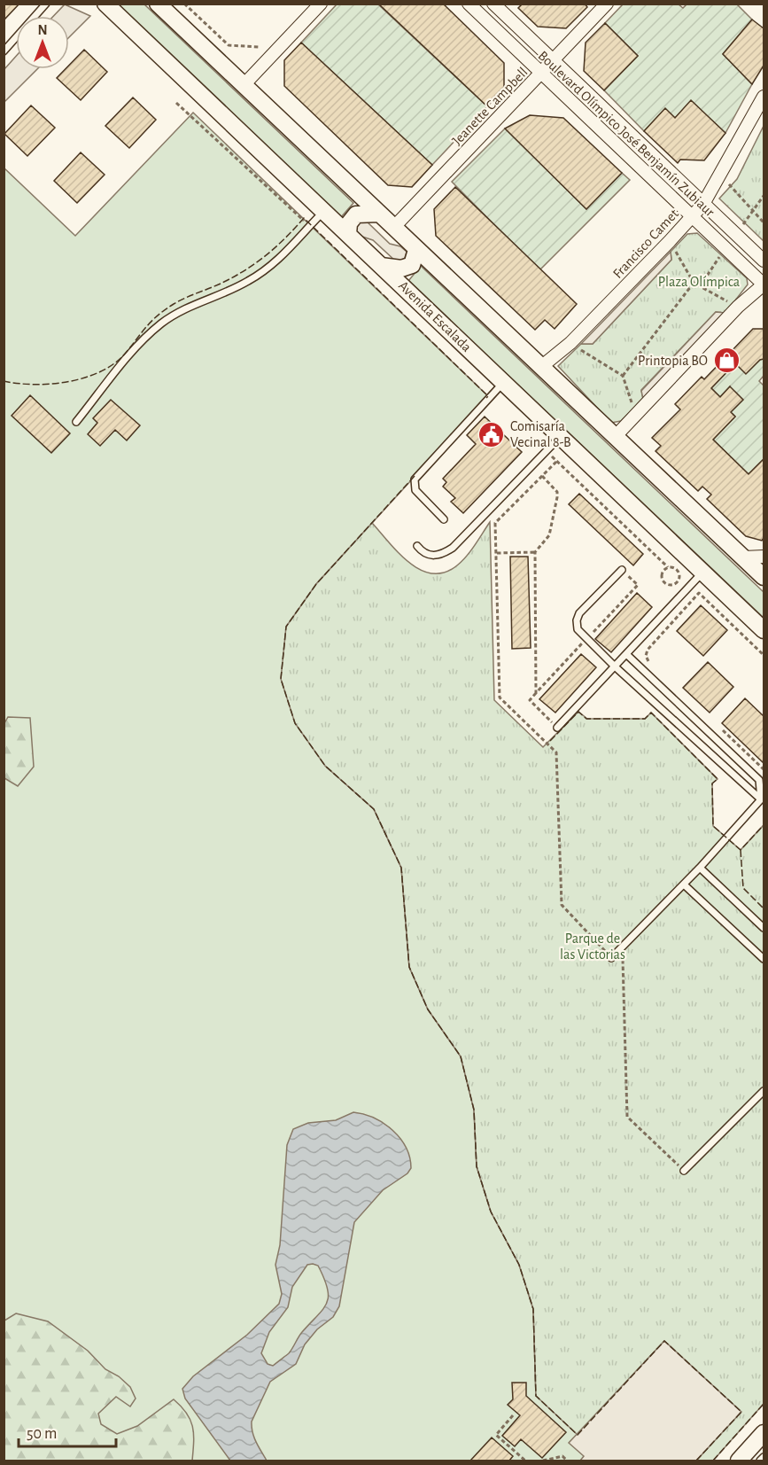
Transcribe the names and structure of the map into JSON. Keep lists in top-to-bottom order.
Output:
{
  "streets": {
    "main road": ["Avenida Escalada"],
    "street": ["Jeanette Campbell", "Boulevard Olímpico José Benjamín Zubiaur", "Francisco Camet"]
  },
  "crossings": [
    ["Jeanette Campbell", "Boulevard Olímpico José Benjamín Zubiaur"],
    ["Boulevard Olímpico José Benjamín Zubiaur", "Francisco Camet"]
  ],
  "parks": ["Plaza Olímpica", "Parque de las Victorias"],
  "places": {
    "shop": ["Printopia BO"],
    "public building": ["Comisaría Vecinal 8-B"]
  },
  "scale_bar": "50 m",
  "north": "top"
}
